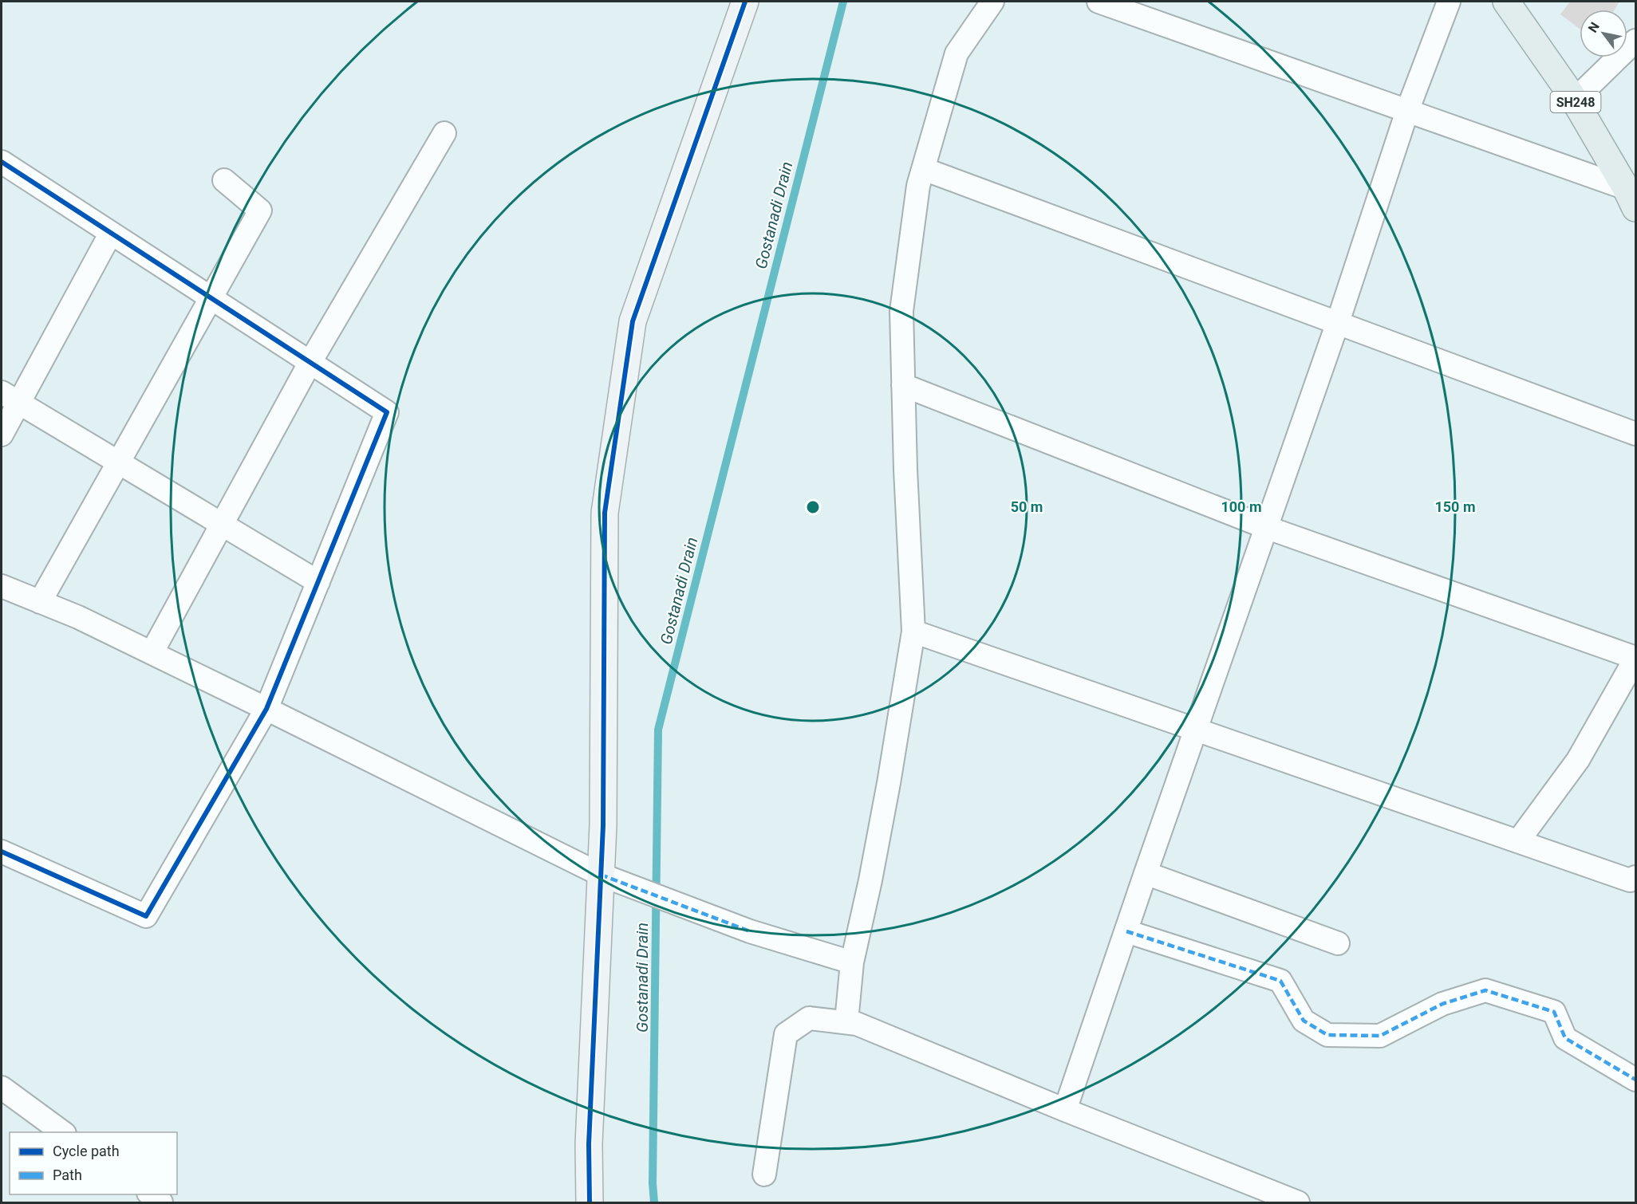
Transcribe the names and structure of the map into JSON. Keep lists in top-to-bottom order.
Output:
{
  "streets": {
    "main road": ["SH248"]
  },
  "water": ["Gostanadi Drain"],
  "legend": ["Cycle path", "Path"],
  "north": "top left",
  "rings": ["50 m", "100 m", "150 m"]
}
